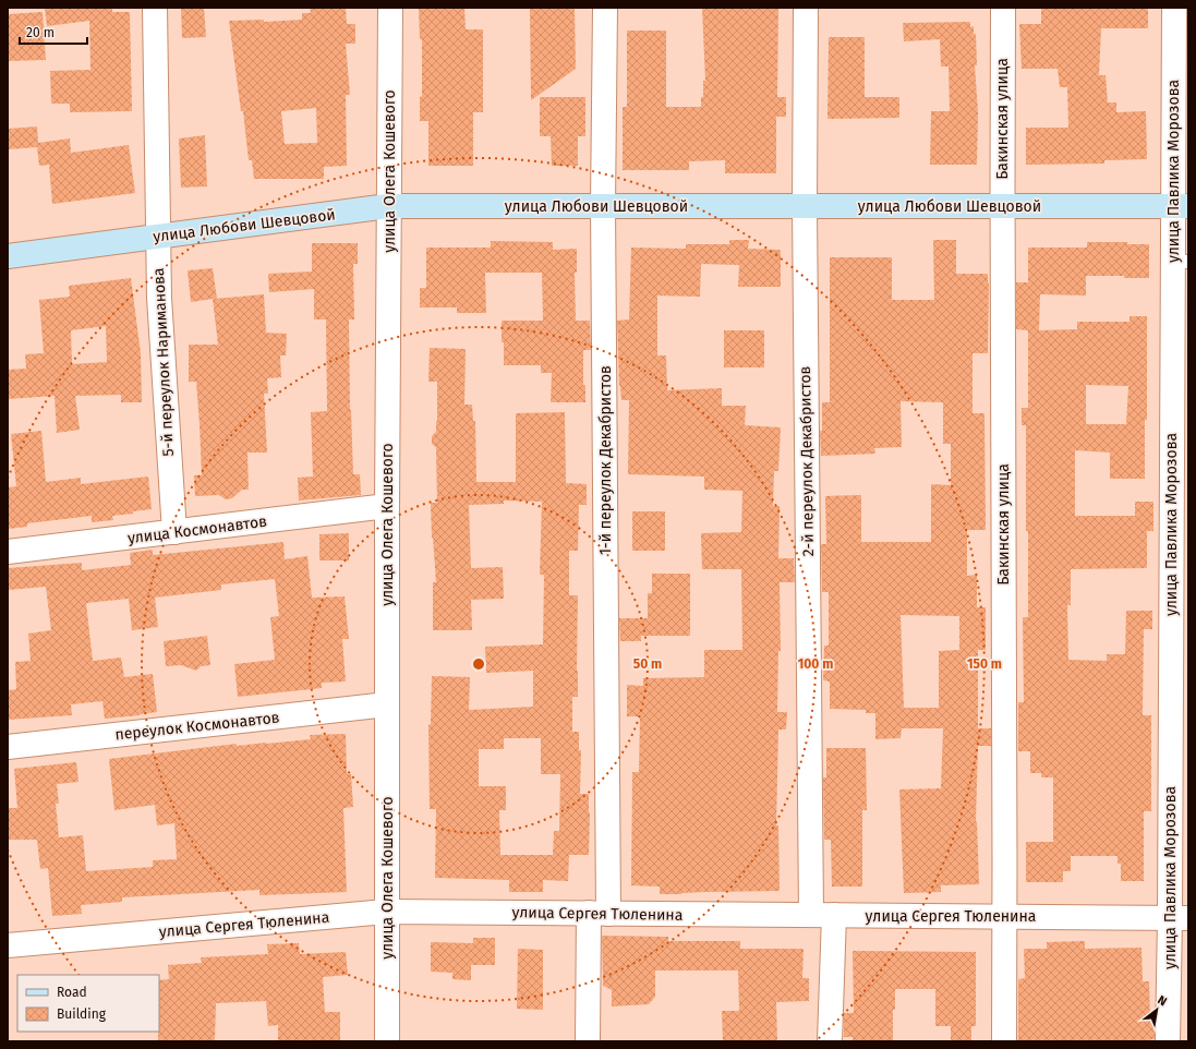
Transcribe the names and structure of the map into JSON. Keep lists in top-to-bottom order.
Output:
{
  "streets": {
    "street": [
      "Бакинская улица",
      "улица Олега Кошевого",
      "улица Павлика Морозова",
      "улица Любови Шевцовой",
      "5-й переулок Нариманова",
      "1-й переулок Декабристов",
      "2-й переулок Декабристов",
      "улица Космонавтов",
      "переулок Космонавтов",
      "улица Сергея Тюленина"
    ]
  },
  "crossings": [
    ["Бакинская улица", "улица Любови Шевцовой"],
    ["Бакинская улица", "улица Сергея Тюленина"],
    ["улица Олега Кошевого", "улица Любови Шевцовой"],
    ["улица Олега Кошевого", "улица Космонавтов"],
    ["улица Олега Кошевого", "переулок Космонавтов"],
    ["улица Олега Кошевого", "улица Сергея Тюленина"],
    ["улица Павлика Морозова", "улица Любови Шевцовой"],
    ["улица Павлика Морозова", "улица Сергея Тюленина"],
    ["улица Любови Шевцовой", "5-й переулок Нариманова"],
    ["улица Любови Шевцовой", "1-й переулок Декабристов"],
    ["улица Любови Шевцовой", "2-й переулок Декабристов"],
    ["5-й переулок Нариманова", "улица Космонавтов"],
    ["1-й переулок Декабристов", "улица Сергея Тюленина"],
    ["2-й переулок Декабристов", "улица Сергея Тюленина"]
  ],
  "legend": ["Road", "Building"],
  "scale_bar": "20 m",
  "north": "top right",
  "rings": ["50 m", "100 m", "150 m"]
}
